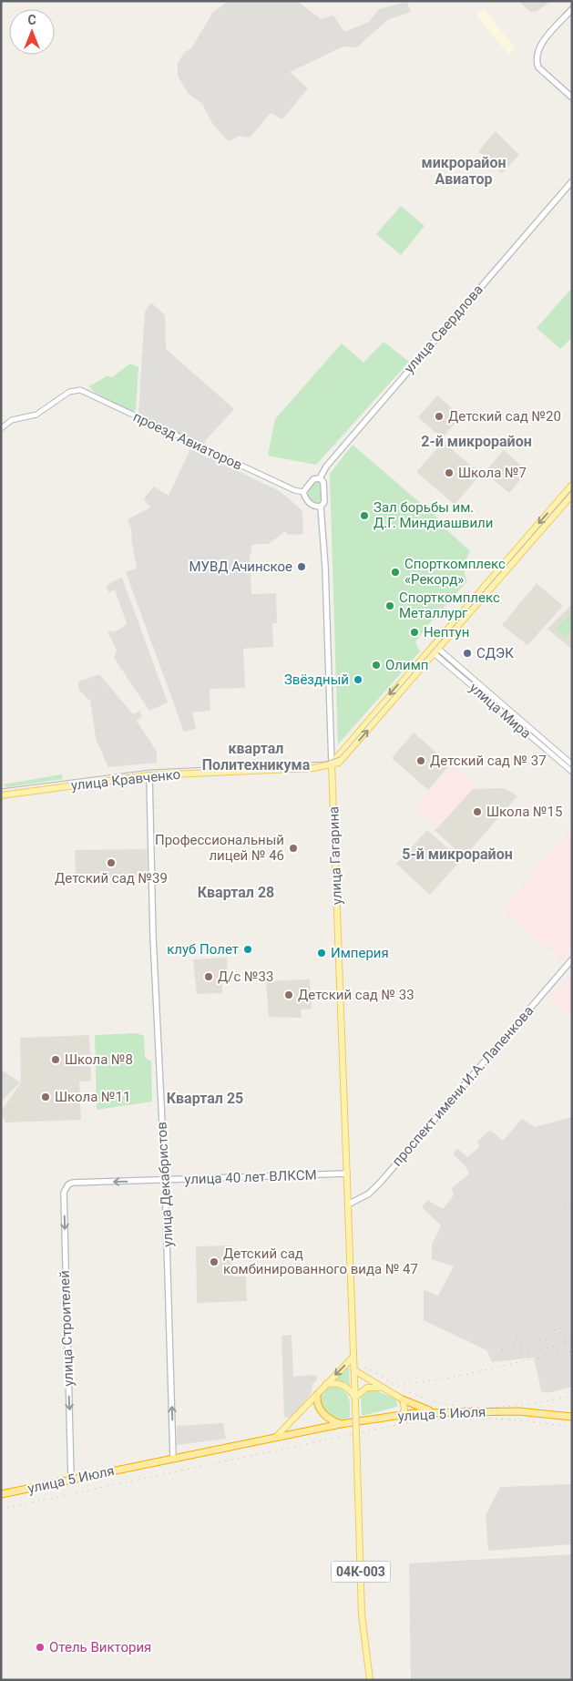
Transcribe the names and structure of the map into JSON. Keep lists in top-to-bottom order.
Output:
{
  "streets": {
    "highway": ["улица 5 Июля"],
    "main road": [
      "улица Свердлова",
      "улица Кравченко",
      "улица Гагарина",
      "проспект имени И.А. Лапенкова",
      "улица 40 лет ВЛКСМ",
      "улица Декабристов",
      "улица Строителей",
      "04К-003"
    ],
    "street": ["проезд Авиаторов", "улица Мира"]
  },
  "crossings": [
    ["улица Свердлова", "проезд Авиаторов"],
    ["улица Свердлова", "улица Гагарина"],
    ["проезд Авиаторов", "улица Гагарина"],
    ["улица Мира", "улица Кравченко"],
    ["улица Кравченко", "улица Гагарина"],
    ["улица Кравченко", "улица Декабристов"],
    ["улица Гагарина", "проспект имени И.А. Лапенкова"],
    ["улица Гагарина", "улица 40 лет ВЛКСМ"],
    ["улица 40 лет ВЛКСМ", "улица Декабристов"],
    ["улица 40 лет ВЛКСМ", "улица Строителей"],
    ["улица Декабристов", "улица 5 Июля"],
    ["улица Строителей", "улица 5 Июля"]
  ],
  "one_way": ["улица Декабристов", "улица Строителей"],
  "districts": [
    "микрорайон Авиатор",
    "2-й микрорайон",
    "квартал Политехникума",
    "5-й микрорайон",
    "Квартал 28",
    "Квартал 25"
  ],
  "places": [
    "Детский сад №20",
    "Школа №7",
    "Зал борьбы им. Д.Г. Миндиашвили",
    "МУВД Ачинское",
    "Спорткомплекс «Рекорд»",
    "Спорткомплекс Металлург",
    "Нептун",
    "СДЭК",
    "Олимп",
    "Звёздный",
    "Детский сад № 37",
    "Школа №15",
    "Профессиональный лицей № 46",
    "Детский сад №39",
    "клуб Полет",
    "Империя",
    "Д/с №33",
    "Детский сад № 33",
    "Школа №8",
    "Школа №11",
    "Детский сад комбинированного вида № 47",
    "Отель Виктория"
  ],
  "north": "top"
}
